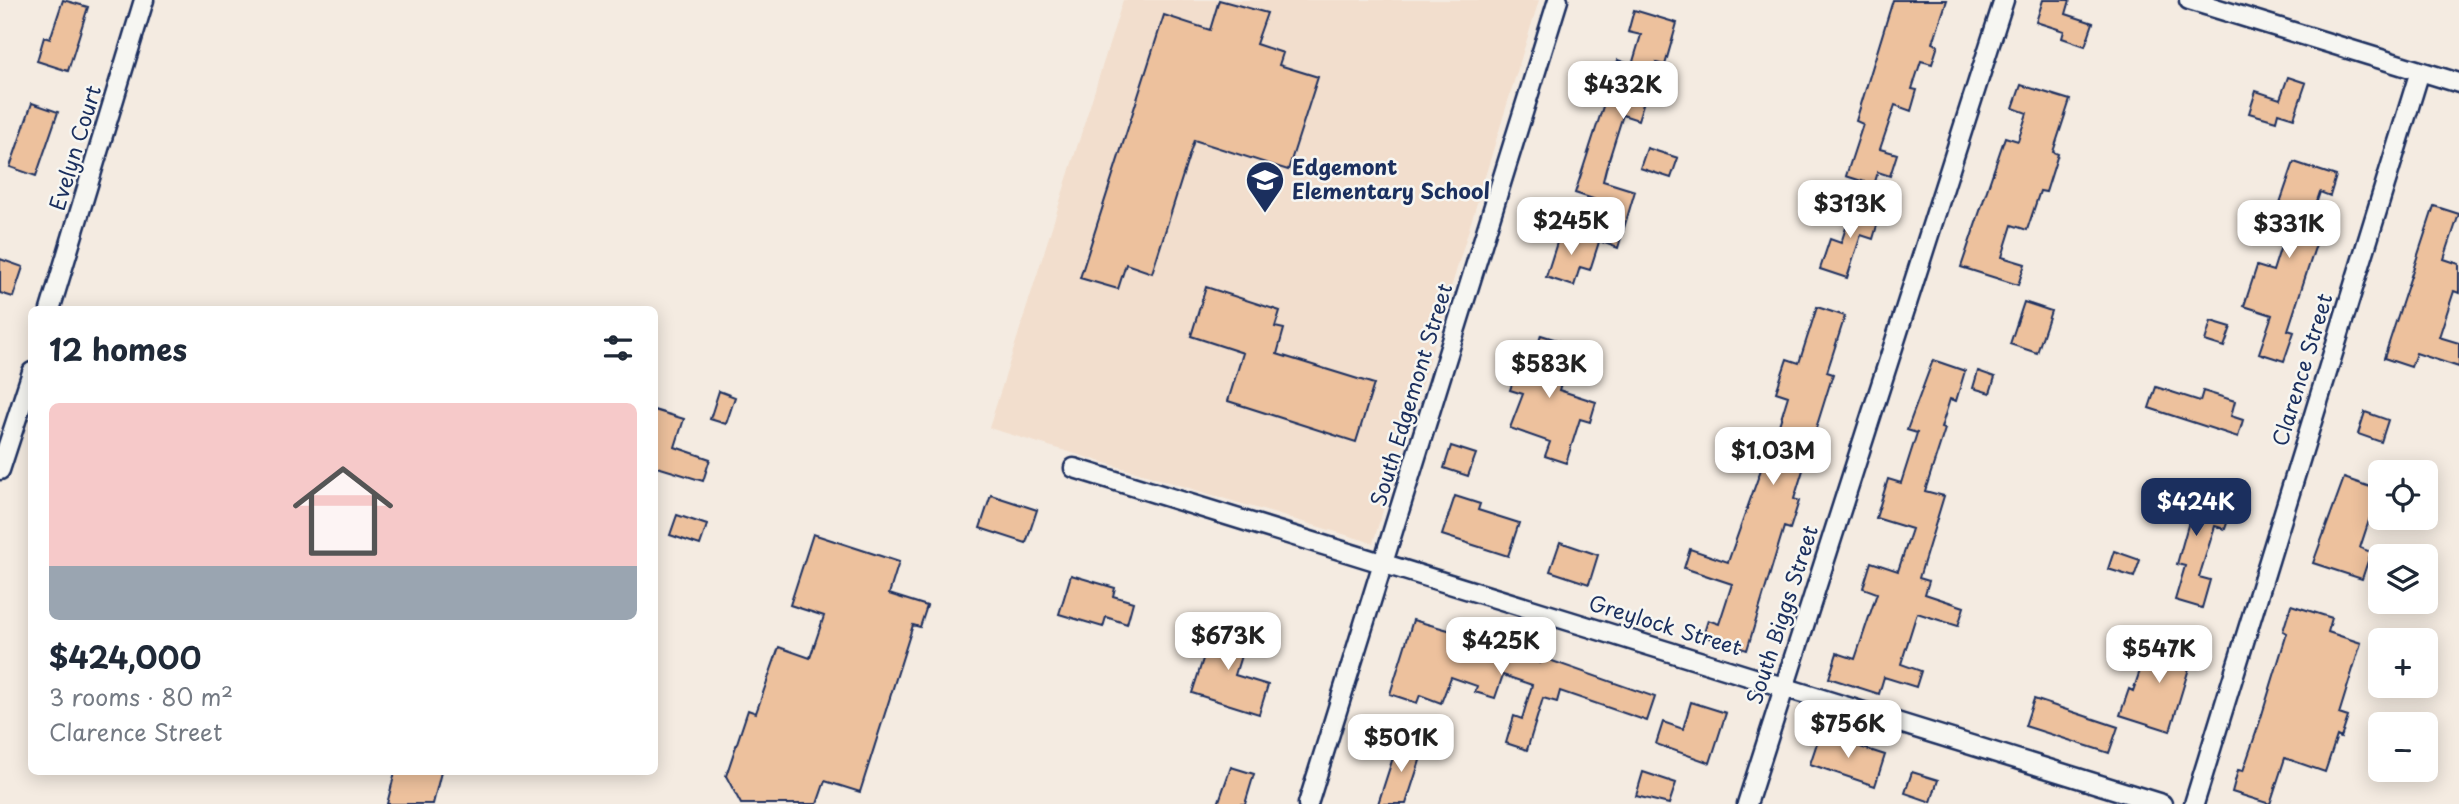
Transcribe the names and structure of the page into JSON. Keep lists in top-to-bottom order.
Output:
{
  "streets": {
    "street": [
      "Evelyn Court",
      "Clarence Street",
      "South Edgemont Street",
      "South Biggs Street",
      "Greylock Street"
    ]
  },
  "crossings": [
    ["South Edgemont Street", "Greylock Street"],
    ["South Biggs Street", "Greylock Street"]
  ],
  "places": {
    "school or university": ["Edgemont Elementary School"]
  },
  "page": {
    "price": [
      "$432K",
      "$313K",
      "$245K",
      "$331K",
      "$583K",
      "$1.03M",
      "$424K",
      "$673K",
      "$425K",
      "$547K",
      "$756K",
      "$501K"
    ],
    "heading": "12 homes",
    "list": [
      {
        "name": "$424,000",
        "note": "3 rooms · 80 m² · Clarence Street"
      }
    ],
    "map_buttons": ["+", "−"]
  }
}
